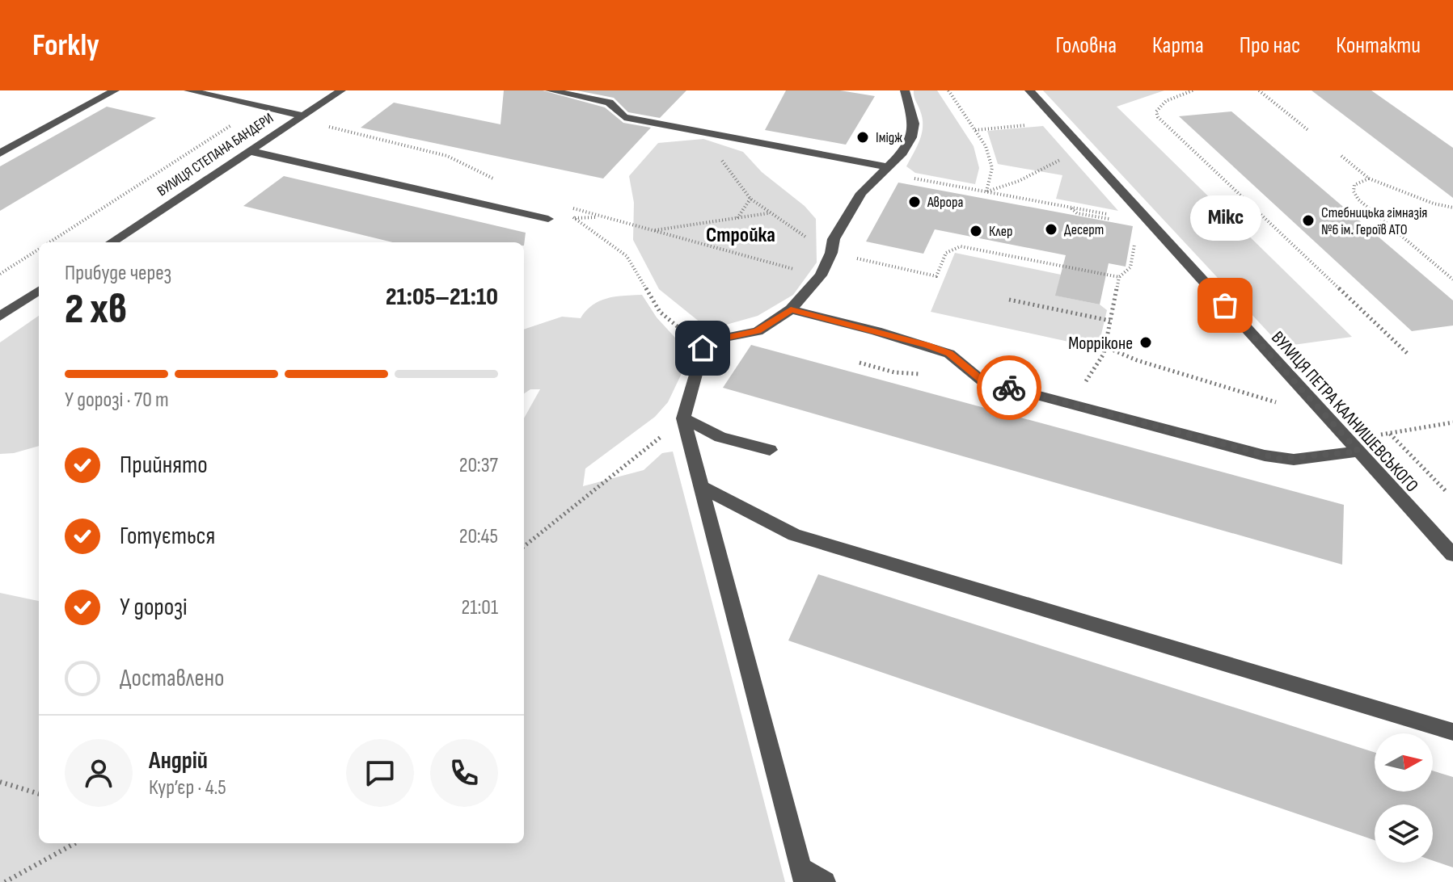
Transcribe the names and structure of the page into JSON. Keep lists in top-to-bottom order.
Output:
{
  "streets": {
    "street": ["ВУЛИЦЯ СТЕПАНА БАНДЕРИ", "ВУЛИЦЯ ПЕТРА КАЛНИШЕВСЬКОГО"]
  },
  "districts": ["Стройка"],
  "places": [
    "Імідж",
    "Аврора",
    "Стебницька гімназія №6 ім. Героїв АТО",
    "Десерт",
    "Клер",
    "Мікс",
    "Морріконе"
  ],
  "north": "right",
  "page": {
    "header": "Forkly",
    "nav": [
      "Головна",
      "Карта",
      "Про нас",
      "Контакти"
    ],
    "bubble": "Мікс",
    "heading": ["2 хв", "Прибуде через", "21:05–21:10"],
    "panel": ["Андрій", "Кур’єр · 4.5"],
    "bar": "У дорозі · 70 m",
    "list": [
      ["Прийнято", "20:37"],
      ["Готується", "20:45"],
      ["У дорозі", "21:01"],
      "Доставлено"
    ]
  }
}
